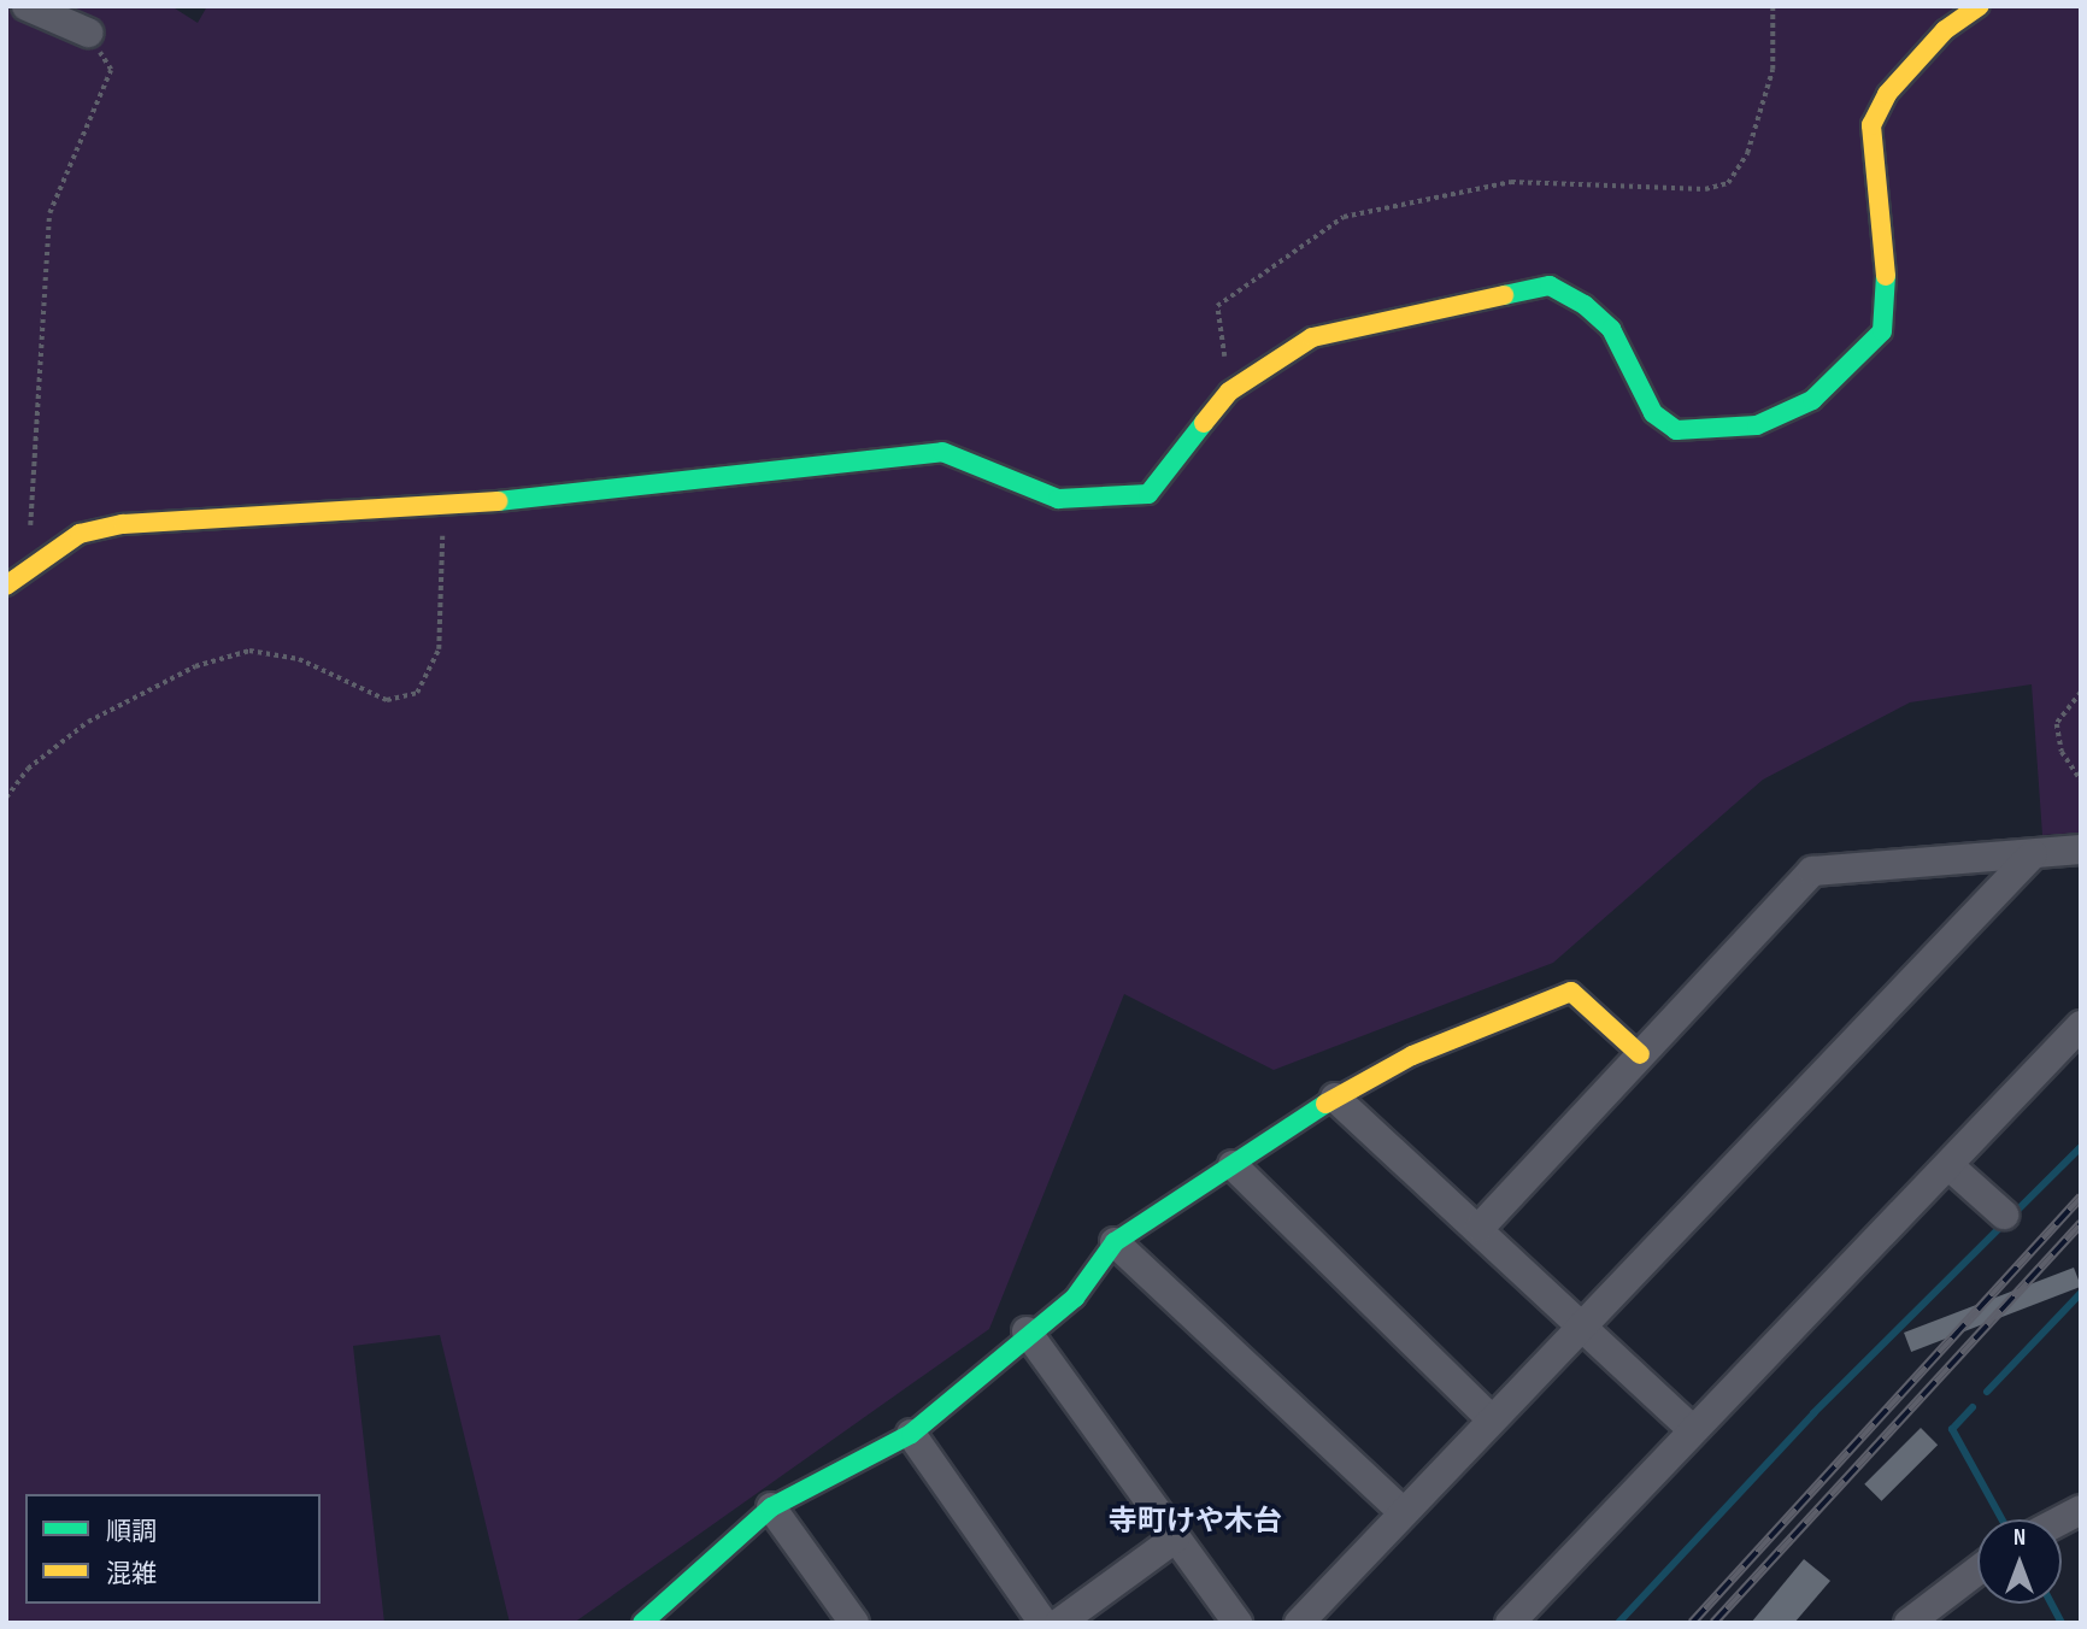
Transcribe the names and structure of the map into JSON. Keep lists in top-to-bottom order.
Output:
{
  "districts": ["寺町けや木台"],
  "legend": ["順調", "混雑"],
  "north": "top"
}
